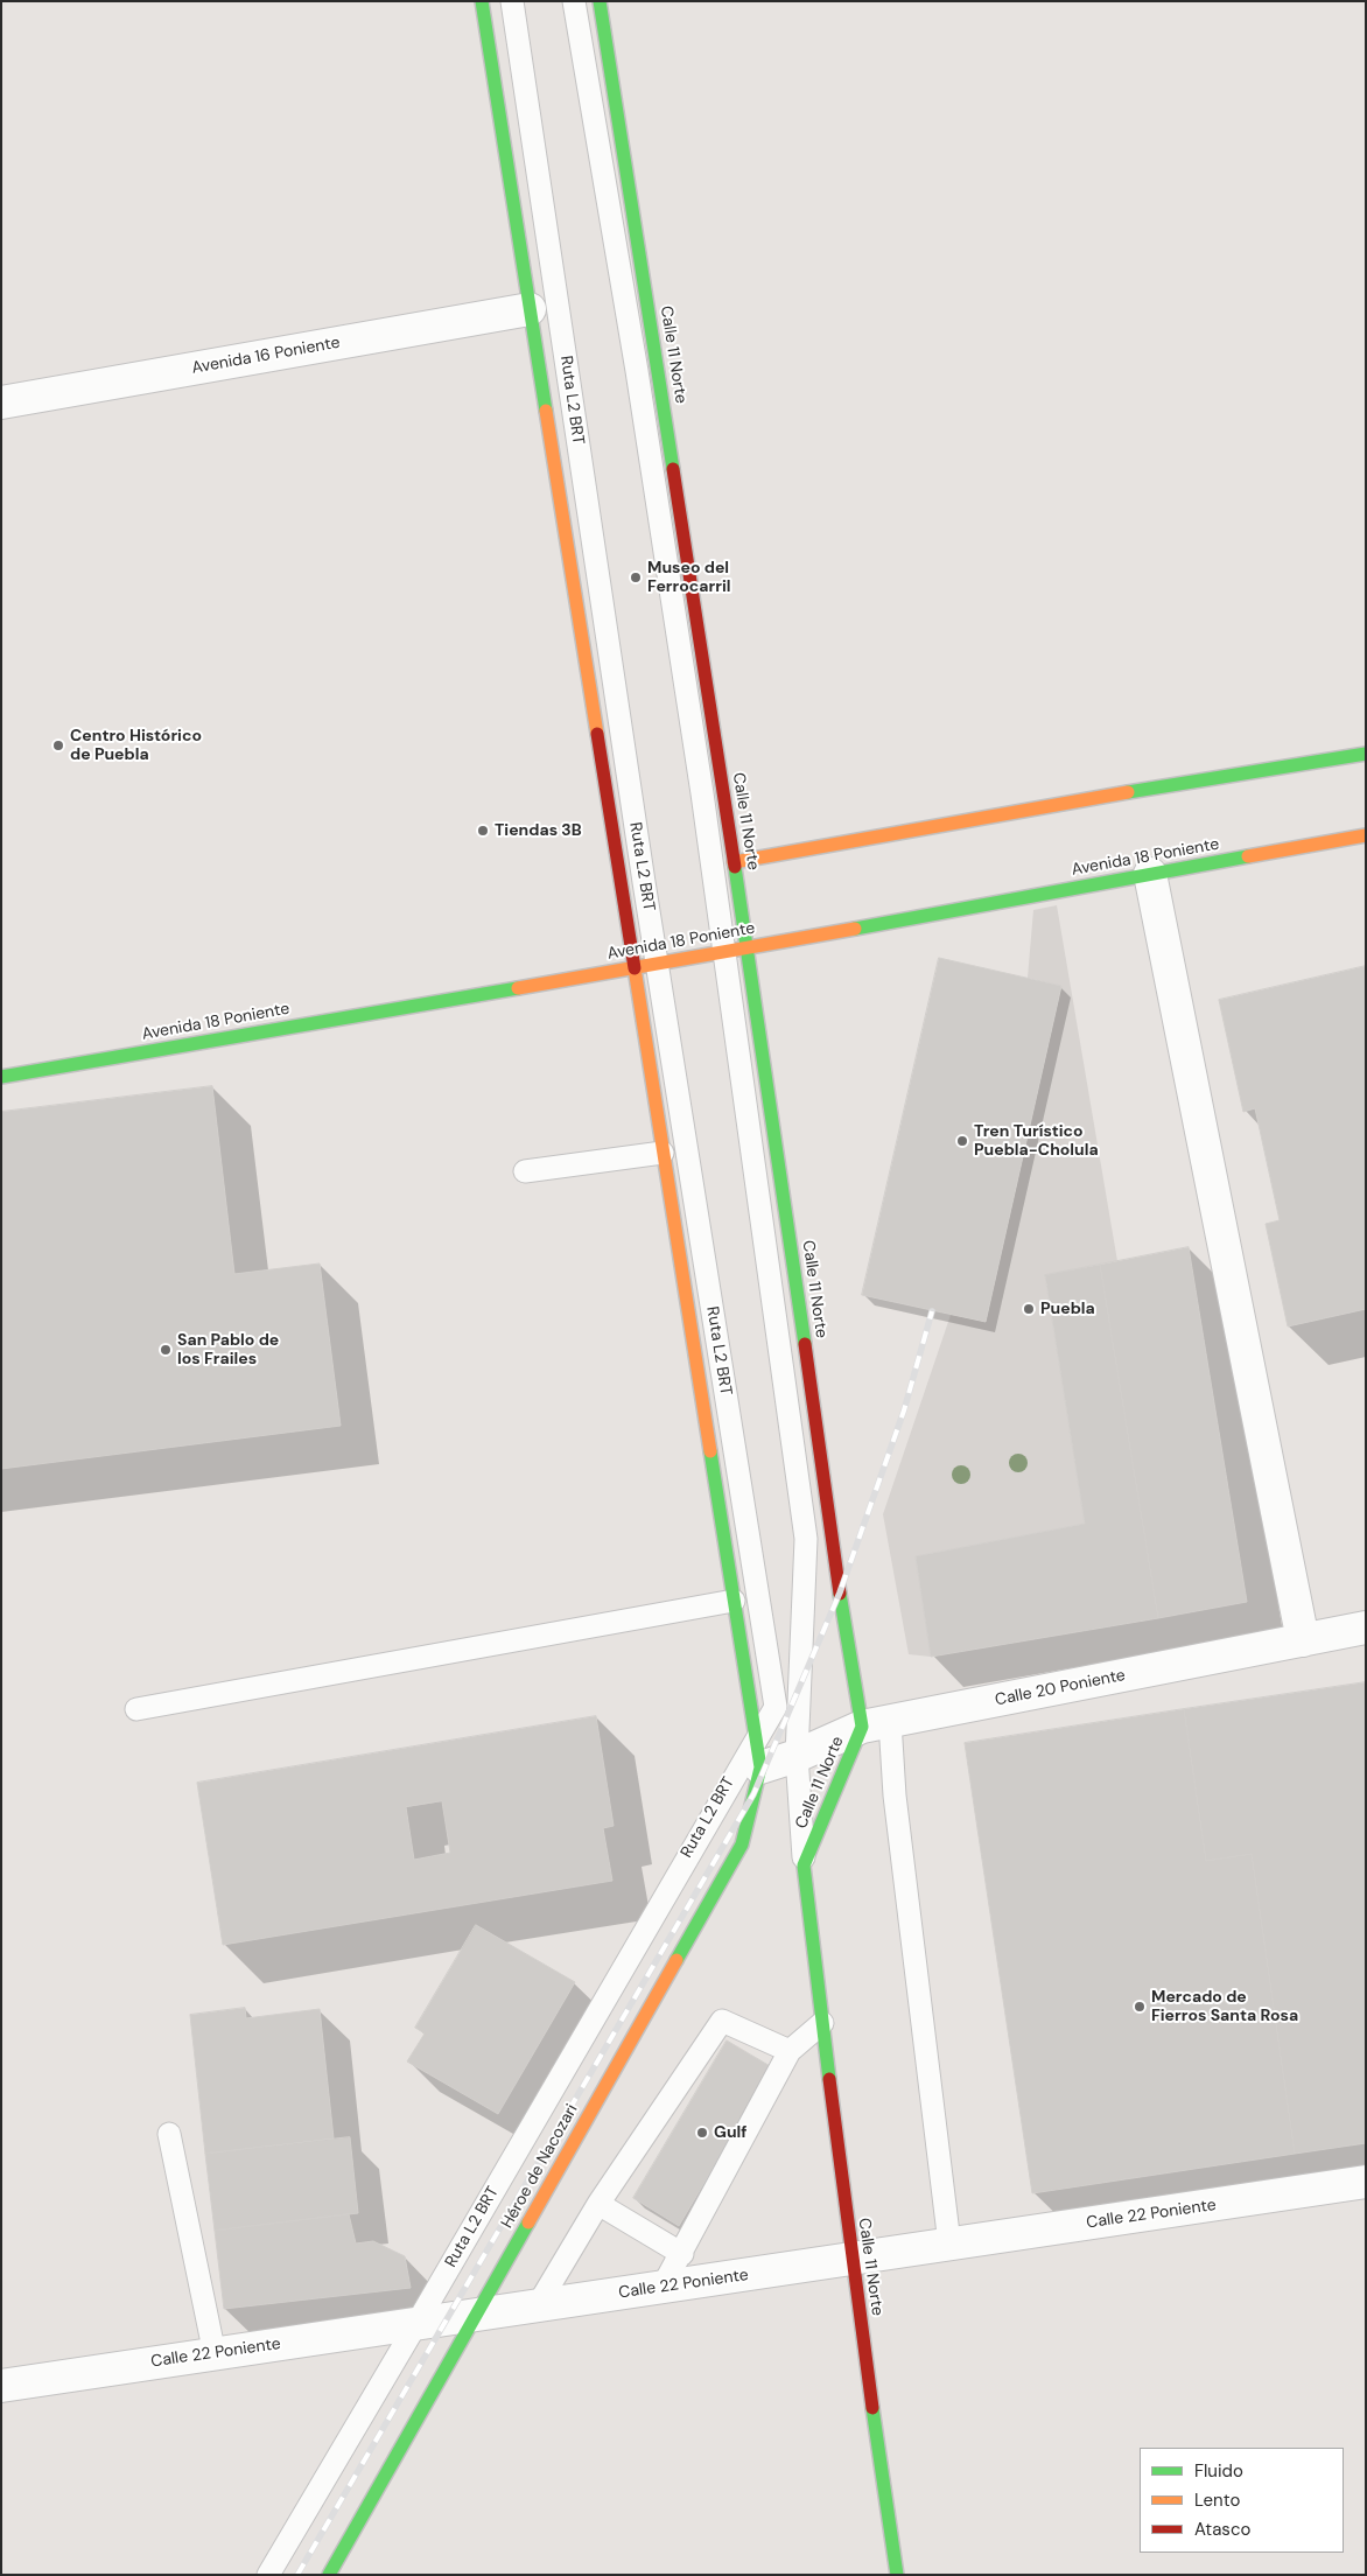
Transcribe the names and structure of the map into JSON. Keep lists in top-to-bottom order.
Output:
{
  "streets": {
    "main road": ["Calle 11 Norte", "Avenida 18 Poniente", "Héroe de Nacozari"],
    "street": ["Avenida 16 Poniente", "Calle 20 Poniente", "Calle 22 Poniente"],
    "lane": ["Ruta L2 BRT"]
  },
  "crossings": [
    ["Calle 11 Norte", "Avenida 18 Poniente"],
    ["Calle 11 Norte", "Calle 20 Poniente"],
    ["Calle 11 Norte", "Calle 22 Poniente"],
    ["Ruta L2 BRT", "Avenida 18 Poniente"],
    ["Ruta L2 BRT", "Calle 20 Poniente"],
    ["Ruta L2 BRT", "Héroe de Nacozari"],
    ["Ruta L2 BRT", "Calle 22 Poniente"],
    ["Calle 20 Poniente", "Héroe de Nacozari"],
    ["Héroe de Nacozari", "Calle 22 Poniente"]
  ],
  "places": [
    "Museo del Ferrocarril",
    "Centro Histórico de Puebla",
    "Tiendas 3B",
    "Tren Turístico Puebla-Cholula",
    "Puebla",
    "San Pablo de los Frailes",
    "Mercado de Fierros Santa Rosa",
    "Gulf"
  ],
  "legend": ["Fluido", "Lento", "Atasco"]
}
